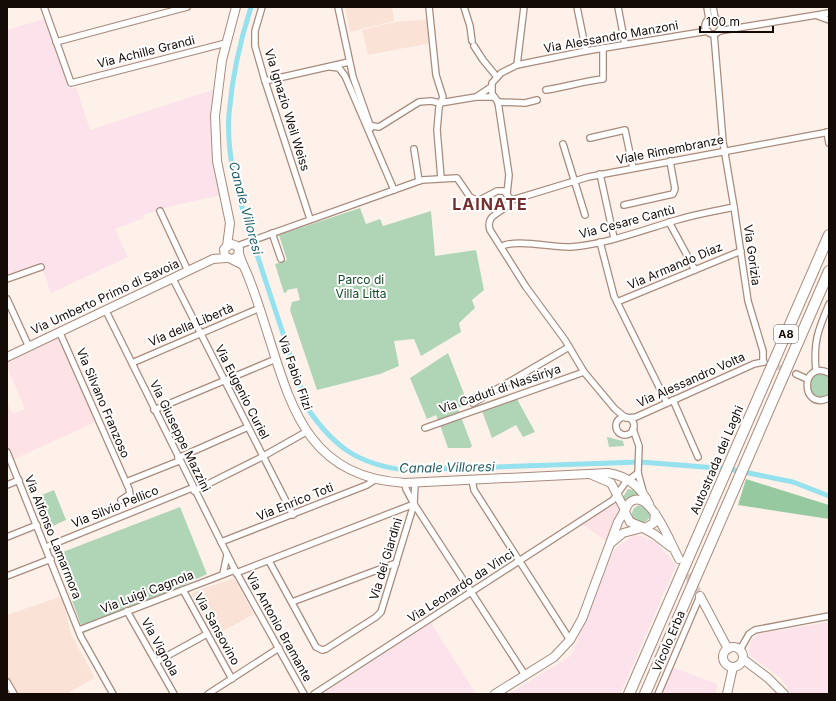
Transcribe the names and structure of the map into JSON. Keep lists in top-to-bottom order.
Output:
{
  "streets": {
    "highway": ["A8", "Autostrada dei Laghi"],
    "street": [
      "Via Alessandro Manzoni",
      "Via Achille Grandi",
      "Via Ignazio Weil Weiss",
      "Viale Rimembranze",
      "Via Cesare Cantù",
      "Via Gorizia",
      "Via Armando Diaz",
      "Via Umberto Primo di Savoia",
      "Via della Libertà",
      "Via Fabio Filzi",
      "Via Alessandro Volta",
      "Via Caduti di Nassiriya",
      "Via Eugenio Curiel",
      "Via Silvano Franzoso",
      "Via Giuseppe Mazzini",
      "Via Enrico Toti",
      "Via Silvio Pellico",
      "Via Alfonso Lamarmora",
      "Via dei Giardini",
      "Via Leonardo da Vinci",
      "Via Luigi Cagnola",
      "Via Antonio Bramante",
      "Via Sansovino",
      "Vicolo Erba",
      "Via Vignola"
    ]
  },
  "crossings": [
    ["Via Alessandro Manzoni", "Via Gorizia"],
    ["Via Ignazio Weil Weiss", "Via Umberto Primo di Savoia"],
    ["Viale Rimembranze", "Via Gorizia"],
    ["Viale Rimembranze", "Via Umberto Primo di Savoia"],
    ["Via Cesare Cantù", "Via Gorizia"],
    ["Via Gorizia", "Via Armando Diaz"],
    ["Via Gorizia", "Via Alessandro Volta"],
    ["Via Umberto Primo di Savoia", "Via Fabio Filzi"],
    ["Via Umberto Primo di Savoia", "Via Eugenio Curiel"],
    ["Via Umberto Primo di Savoia", "Via Silvano Franzoso"],
    ["Via Umberto Primo di Savoia", "Via Giuseppe Mazzini"],
    ["Via della Libertà", "Via Fabio Filzi"],
    ["Via della Libertà", "Via Eugenio Curiel"],
    ["Via della Libertà", "Via Giuseppe Mazzini"],
    ["Via Fabio Filzi", "Via Enrico Toti"],
    ["Via Fabio Filzi", "Via Silvio Pellico"],
    ["Via Fabio Filzi", "Via dei Giardini"],
    ["Via Fabio Filzi", "Via Leonardo da Vinci"],
    ["Via Eugenio Curiel", "Via Enrico Toti"],
    ["Via Eugenio Curiel", "Via Silvio Pellico"],
    ["Via Giuseppe Mazzini", "Via Enrico Toti"],
    ["Via Giuseppe Mazzini", "Via Silvio Pellico"],
    ["Via Giuseppe Mazzini", "Via Luigi Cagnola"],
    ["Via Giuseppe Mazzini", "Via Antonio Bramante"],
    ["Via Silvio Pellico", "Via Alfonso Lamarmora"],
    ["Via Alfonso Lamarmora", "Via Luigi Cagnola"],
    ["Via dei Giardini", "Via Luigi Cagnola"],
    ["Via Luigi Cagnola", "Via Antonio Bramante"],
    ["Via Luigi Cagnola", "Via Sansovino"],
    ["Via Luigi Cagnola", "Via Vignola"]
  ],
  "districts": ["LAINATE"],
  "water": ["Canale Villoresi"],
  "parks": ["Parco di Villa Litta"],
  "scale_bar": "100 m"
}
